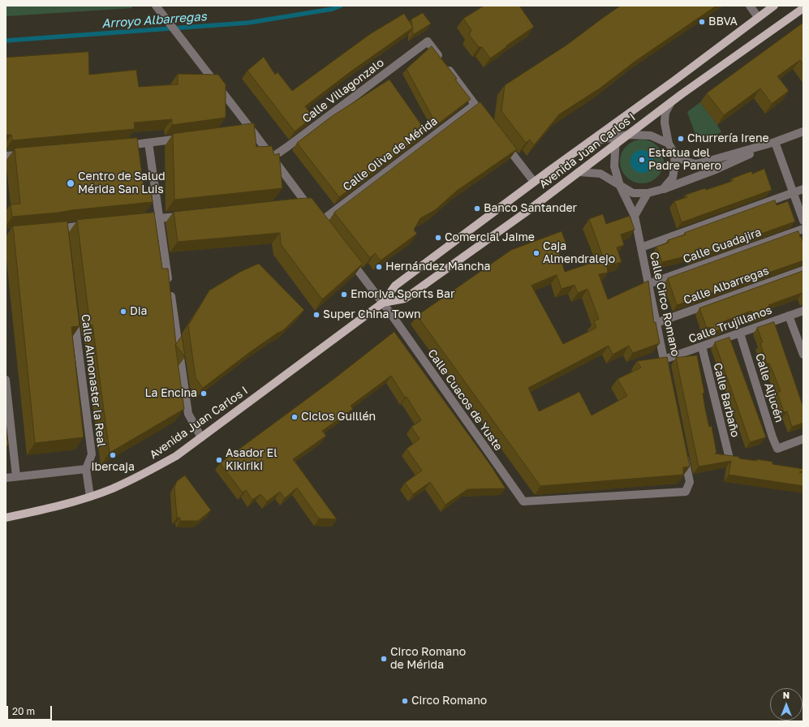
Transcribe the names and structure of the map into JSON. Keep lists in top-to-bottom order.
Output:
{
  "streets": {
    "main road": ["Avenida Juan Carlos I"],
    "street": [
      "Calle Villagonzalo",
      "Calle Oliva de Mérida",
      "Calle Guadajira",
      "Calle Albarregas",
      "Calle Circo Romano",
      "Calle Trujillanos",
      "Calle Almonaster la Real",
      "Calle Aljucén",
      "Calle Cuacos de Yuste",
      "Calle Barbaño"
    ]
  },
  "crossings": [
    ["Calle Villagonzalo", "Calle Oliva de Mérida"],
    ["Avenida Juan Carlos I", "Calle Circo Romano"],
    ["Avenida Juan Carlos I", "Calle Almonaster la Real"],
    ["Avenida Juan Carlos I", "Calle Cuacos de Yuste"],
    ["Calle Guadajira", "Calle Circo Romano"],
    ["Calle Albarregas", "Calle Circo Romano"],
    ["Calle Circo Romano", "Calle Trujillanos"],
    ["Calle Trujillanos", "Calle Aljucén"],
    ["Calle Trujillanos", "Calle Barbaño"]
  ],
  "water": ["Arroyo Albarregas"],
  "places": [
    "BBVA",
    "Churrería Irene",
    "Estatua del Padre Panero",
    "Centro de Salud Mérida San Luis",
    "Banco Santander",
    "Comercial Jaime",
    "Caja Almendralejo",
    "Hernández Mancha",
    "Emoriva Sports Bar",
    "Dia",
    "Super China Town",
    "La Encina",
    "Ciclos Guillén",
    "Ibercaja",
    "Asador El Kikiriki",
    "Circo Romano de Mérida",
    "Circo Romano"
  ],
  "scale_bar": "20 m",
  "north": "top"
}
